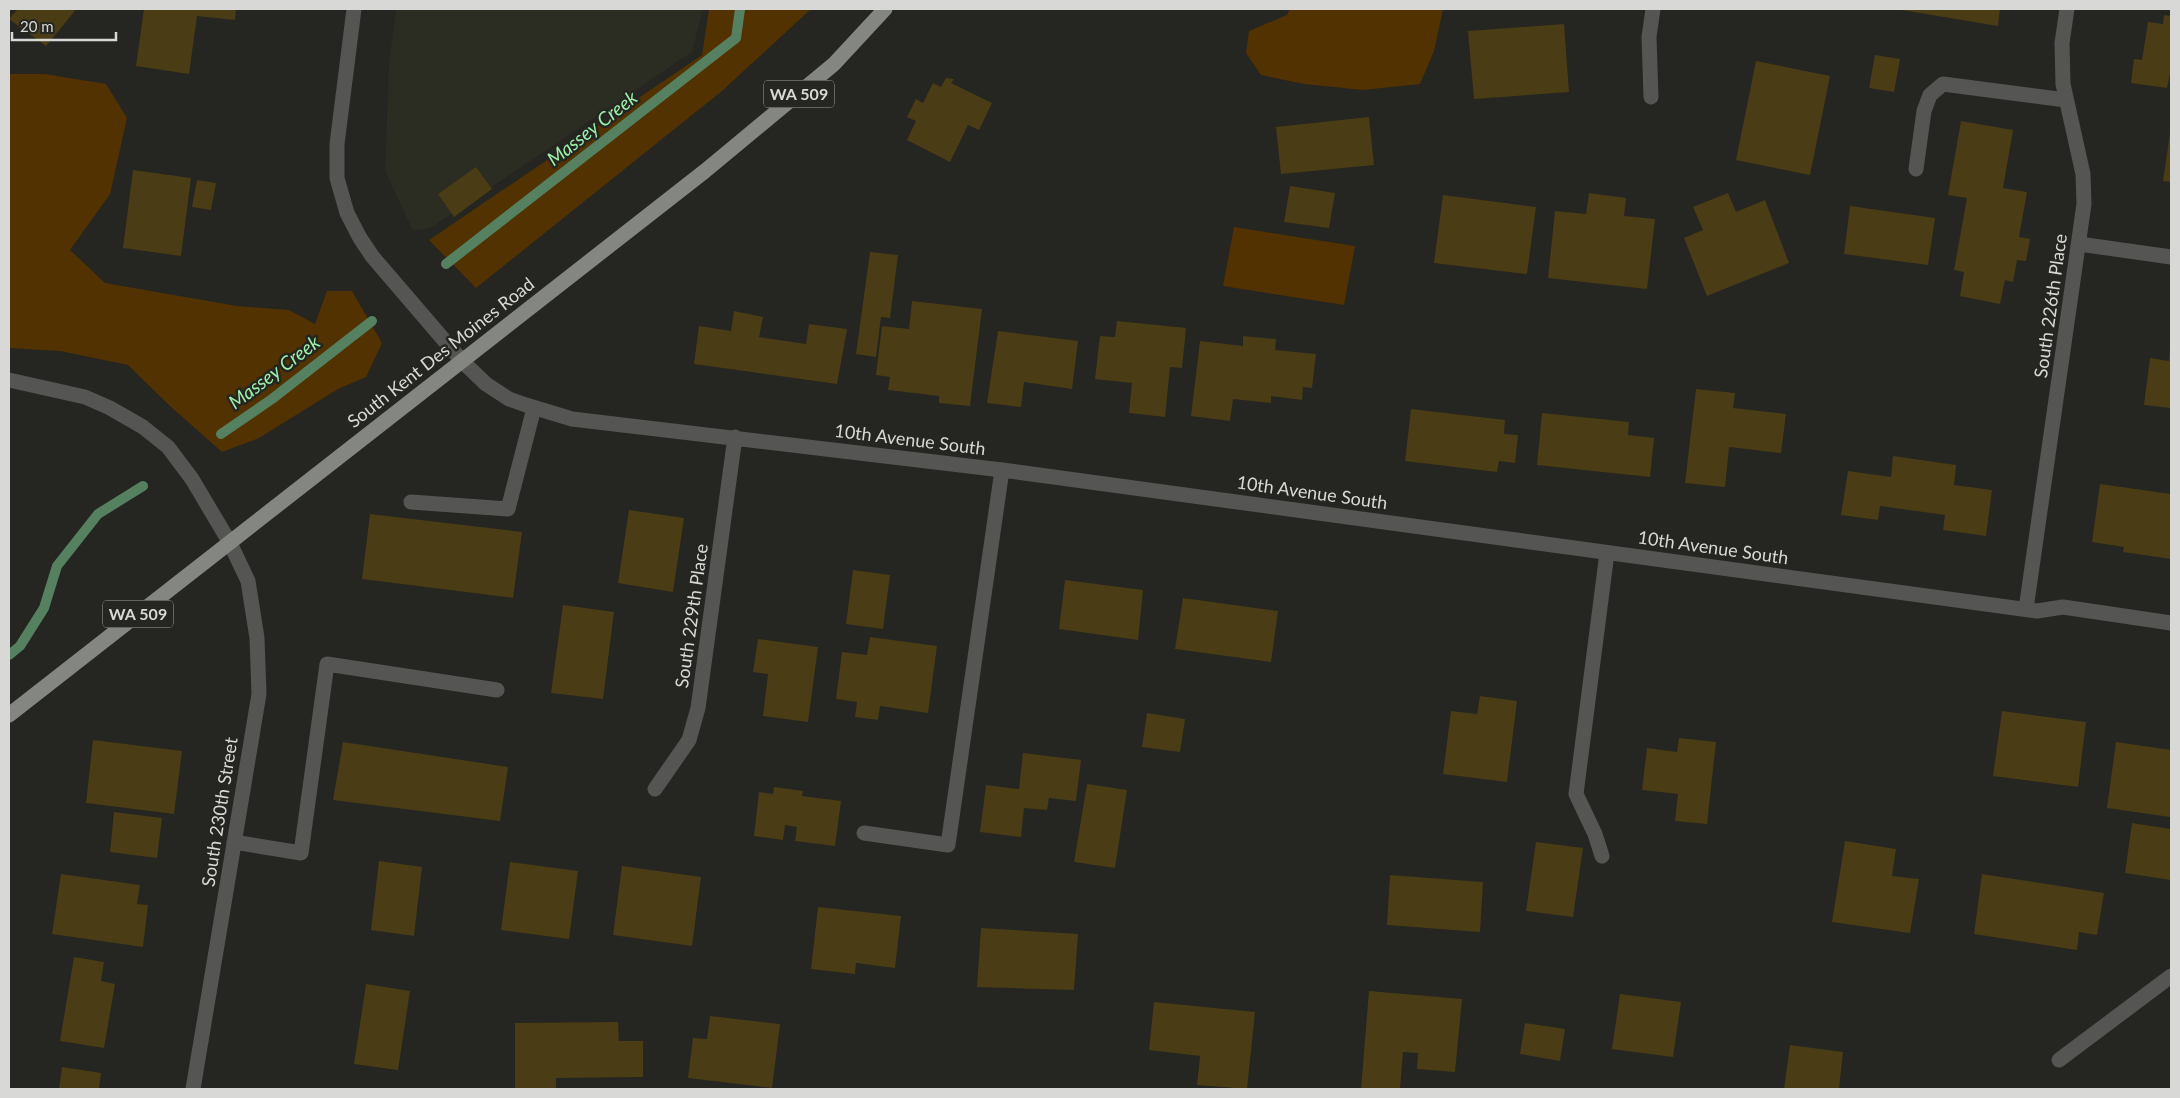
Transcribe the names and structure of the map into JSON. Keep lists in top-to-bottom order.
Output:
{
  "streets": {
    "main road": ["WA 509", "South Kent Des Moines Road"],
    "street": [
      "South 226th Place",
      "10th Avenue South",
      "South 229th Place",
      "South 230th Street"
    ]
  },
  "crossings": [
    ["South 226th Place", "10th Avenue South"],
    ["South Kent Des Moines Road", "10th Avenue South"],
    ["South Kent Des Moines Road", "South 230th Street"],
    ["10th Avenue South", "South 229th Place"]
  ],
  "water": ["Massey Creek"],
  "scale_bar": "20 m"
}
